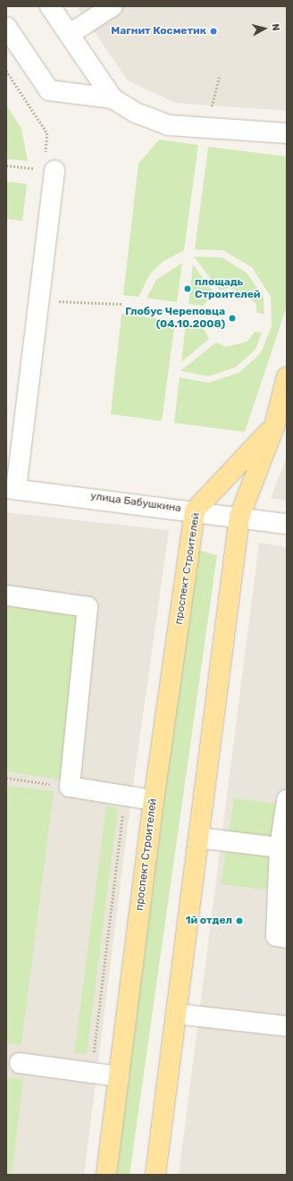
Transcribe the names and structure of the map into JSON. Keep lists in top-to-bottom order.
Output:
{
  "streets": {
    "main road": ["проспект Строителей"],
    "street": ["улица Бабушкина"]
  },
  "crossings": [
    ["улица Бабушкина", "проспект Строителей"]
  ],
  "places": [
    "Магнит Косметик",
    "площадь Строителей",
    "Глобус Череповца (04.10.2008)",
    "1й отдел"
  ],
  "north": "right"
}
